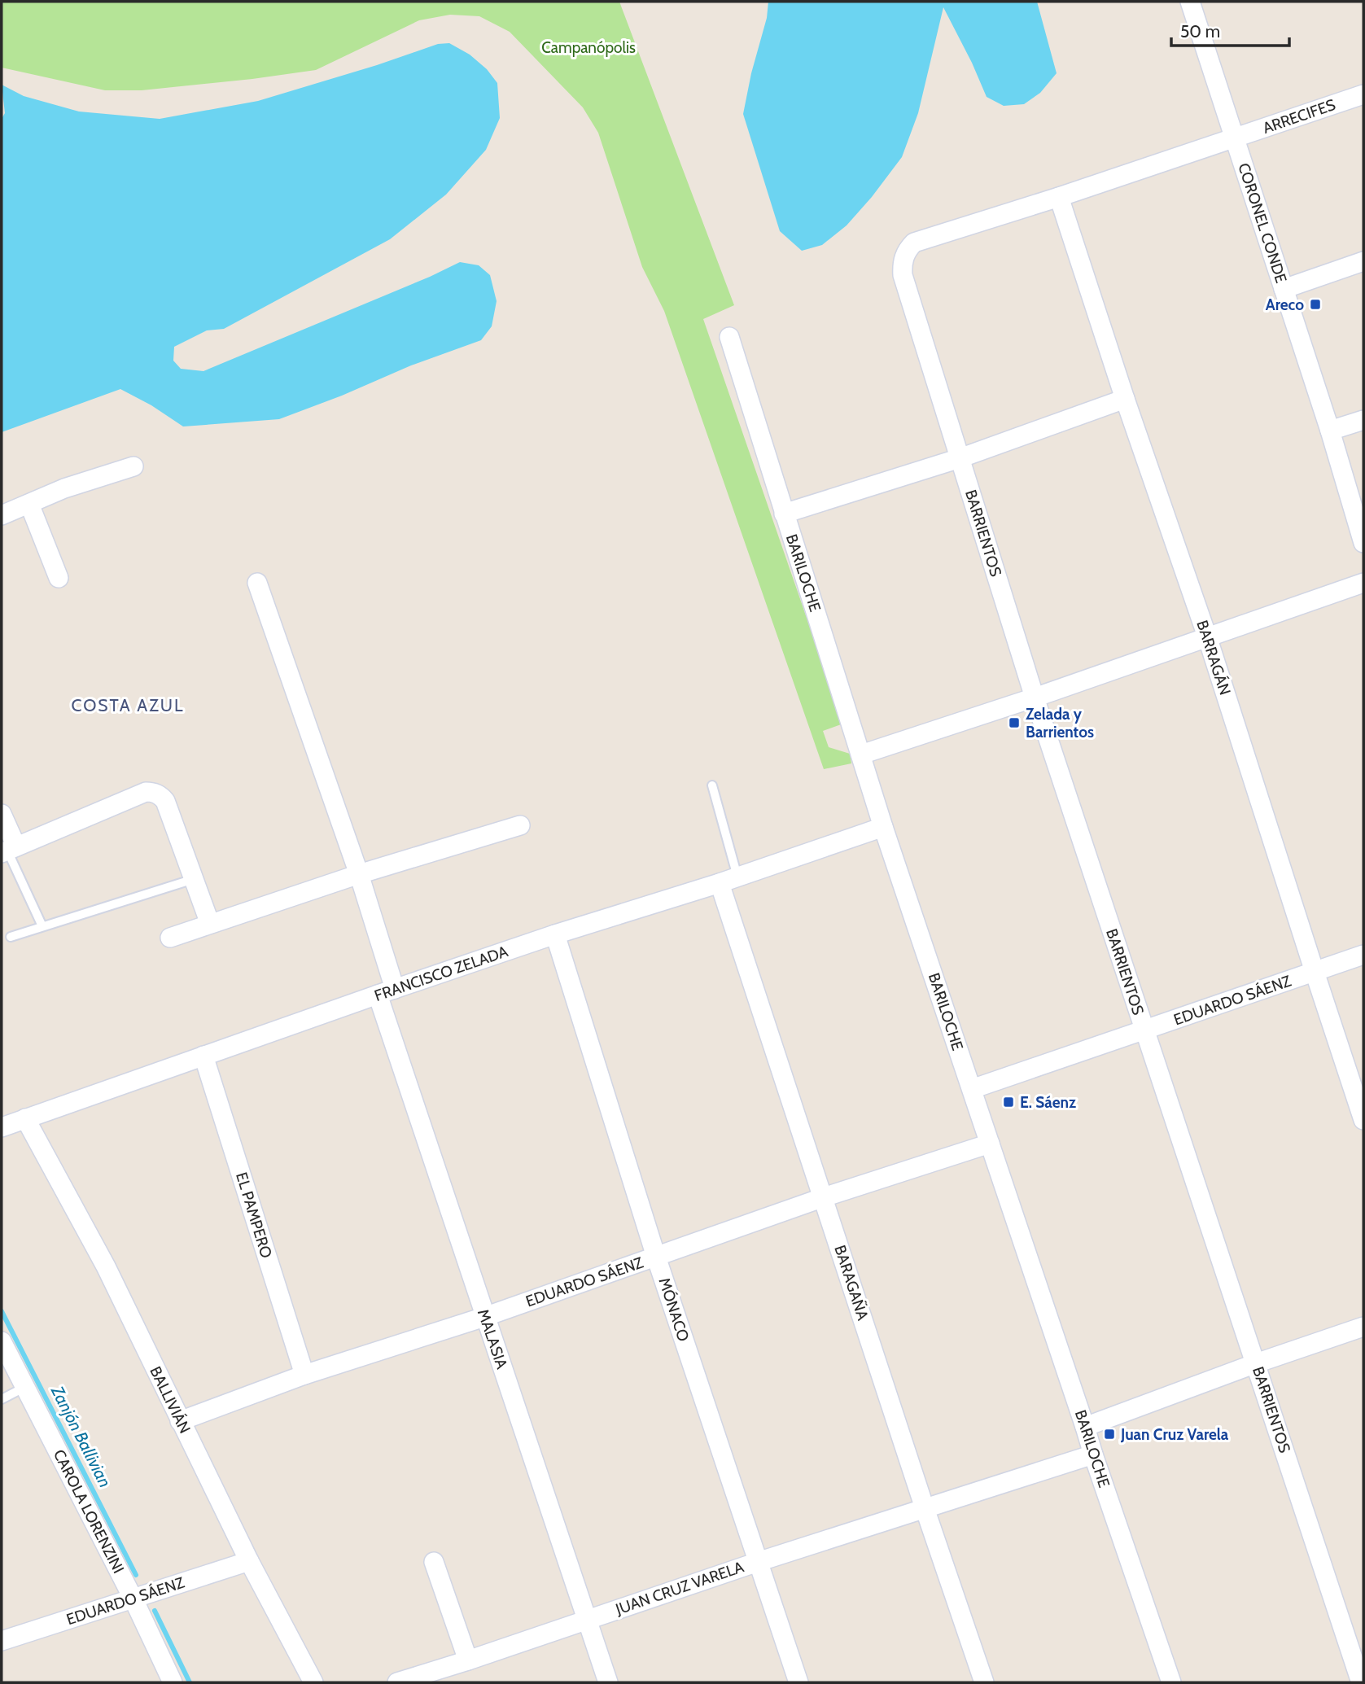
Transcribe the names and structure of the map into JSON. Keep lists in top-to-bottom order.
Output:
{
  "streets": {
    "street": [
      "ARRECIFES",
      "CORONEL CONDE",
      "BARRIENTOS",
      "BARILOCHE",
      "BARRAGÁN",
      "FRANCISCO ZELADA",
      "EDUARDO SÁENZ",
      "EL PAMPERO",
      "BARAGAÑA",
      "MÓNACO",
      "MALASIA",
      "BALLIVIÁN",
      "CAROLA LORENZINI",
      "JUAN CRUZ VARELA"
    ]
  },
  "crossings": [
    ["ARRECIFES", "CORONEL CONDE"],
    ["ARRECIFES", "BARRIENTOS"],
    ["ARRECIFES", "BARRAGÁN"],
    ["BARRIENTOS", "EDUARDO SÁENZ"],
    ["BARILOCHE", "FRANCISCO ZELADA"],
    ["BARILOCHE", "EDUARDO SÁENZ"],
    ["BARILOCHE", "JUAN CRUZ VARELA"],
    ["BARRAGÁN", "EDUARDO SÁENZ"],
    ["FRANCISCO ZELADA", "EL PAMPERO"],
    ["FRANCISCO ZELADA", "BARAGAÑA"],
    ["FRANCISCO ZELADA", "MÓNACO"],
    ["FRANCISCO ZELADA", "MALASIA"],
    ["FRANCISCO ZELADA", "BALLIVIÁN"],
    ["EDUARDO SÁENZ", "EL PAMPERO"],
    ["EDUARDO SÁENZ", "BARAGAÑA"],
    ["EDUARDO SÁENZ", "MÓNACO"],
    ["EDUARDO SÁENZ", "MALASIA"],
    ["EDUARDO SÁENZ", "BALLIVIÁN"],
    ["EDUARDO SÁENZ", "CAROLA LORENZINI"],
    ["BARAGAÑA", "JUAN CRUZ VARELA"],
    ["MÓNACO", "JUAN CRUZ VARELA"],
    ["MALASIA", "JUAN CRUZ VARELA"]
  ],
  "districts": ["COSTA AZUL"],
  "water": ["Zanjón Ballivian"],
  "parks": ["Campanópolis"],
  "places": {
    "transit": [
      "Areco",
      "Zelada y Barrientos",
      "E. Sáenz",
      "Juan Cruz Varela"
    ]
  },
  "scale_bar": "50 m"
}
